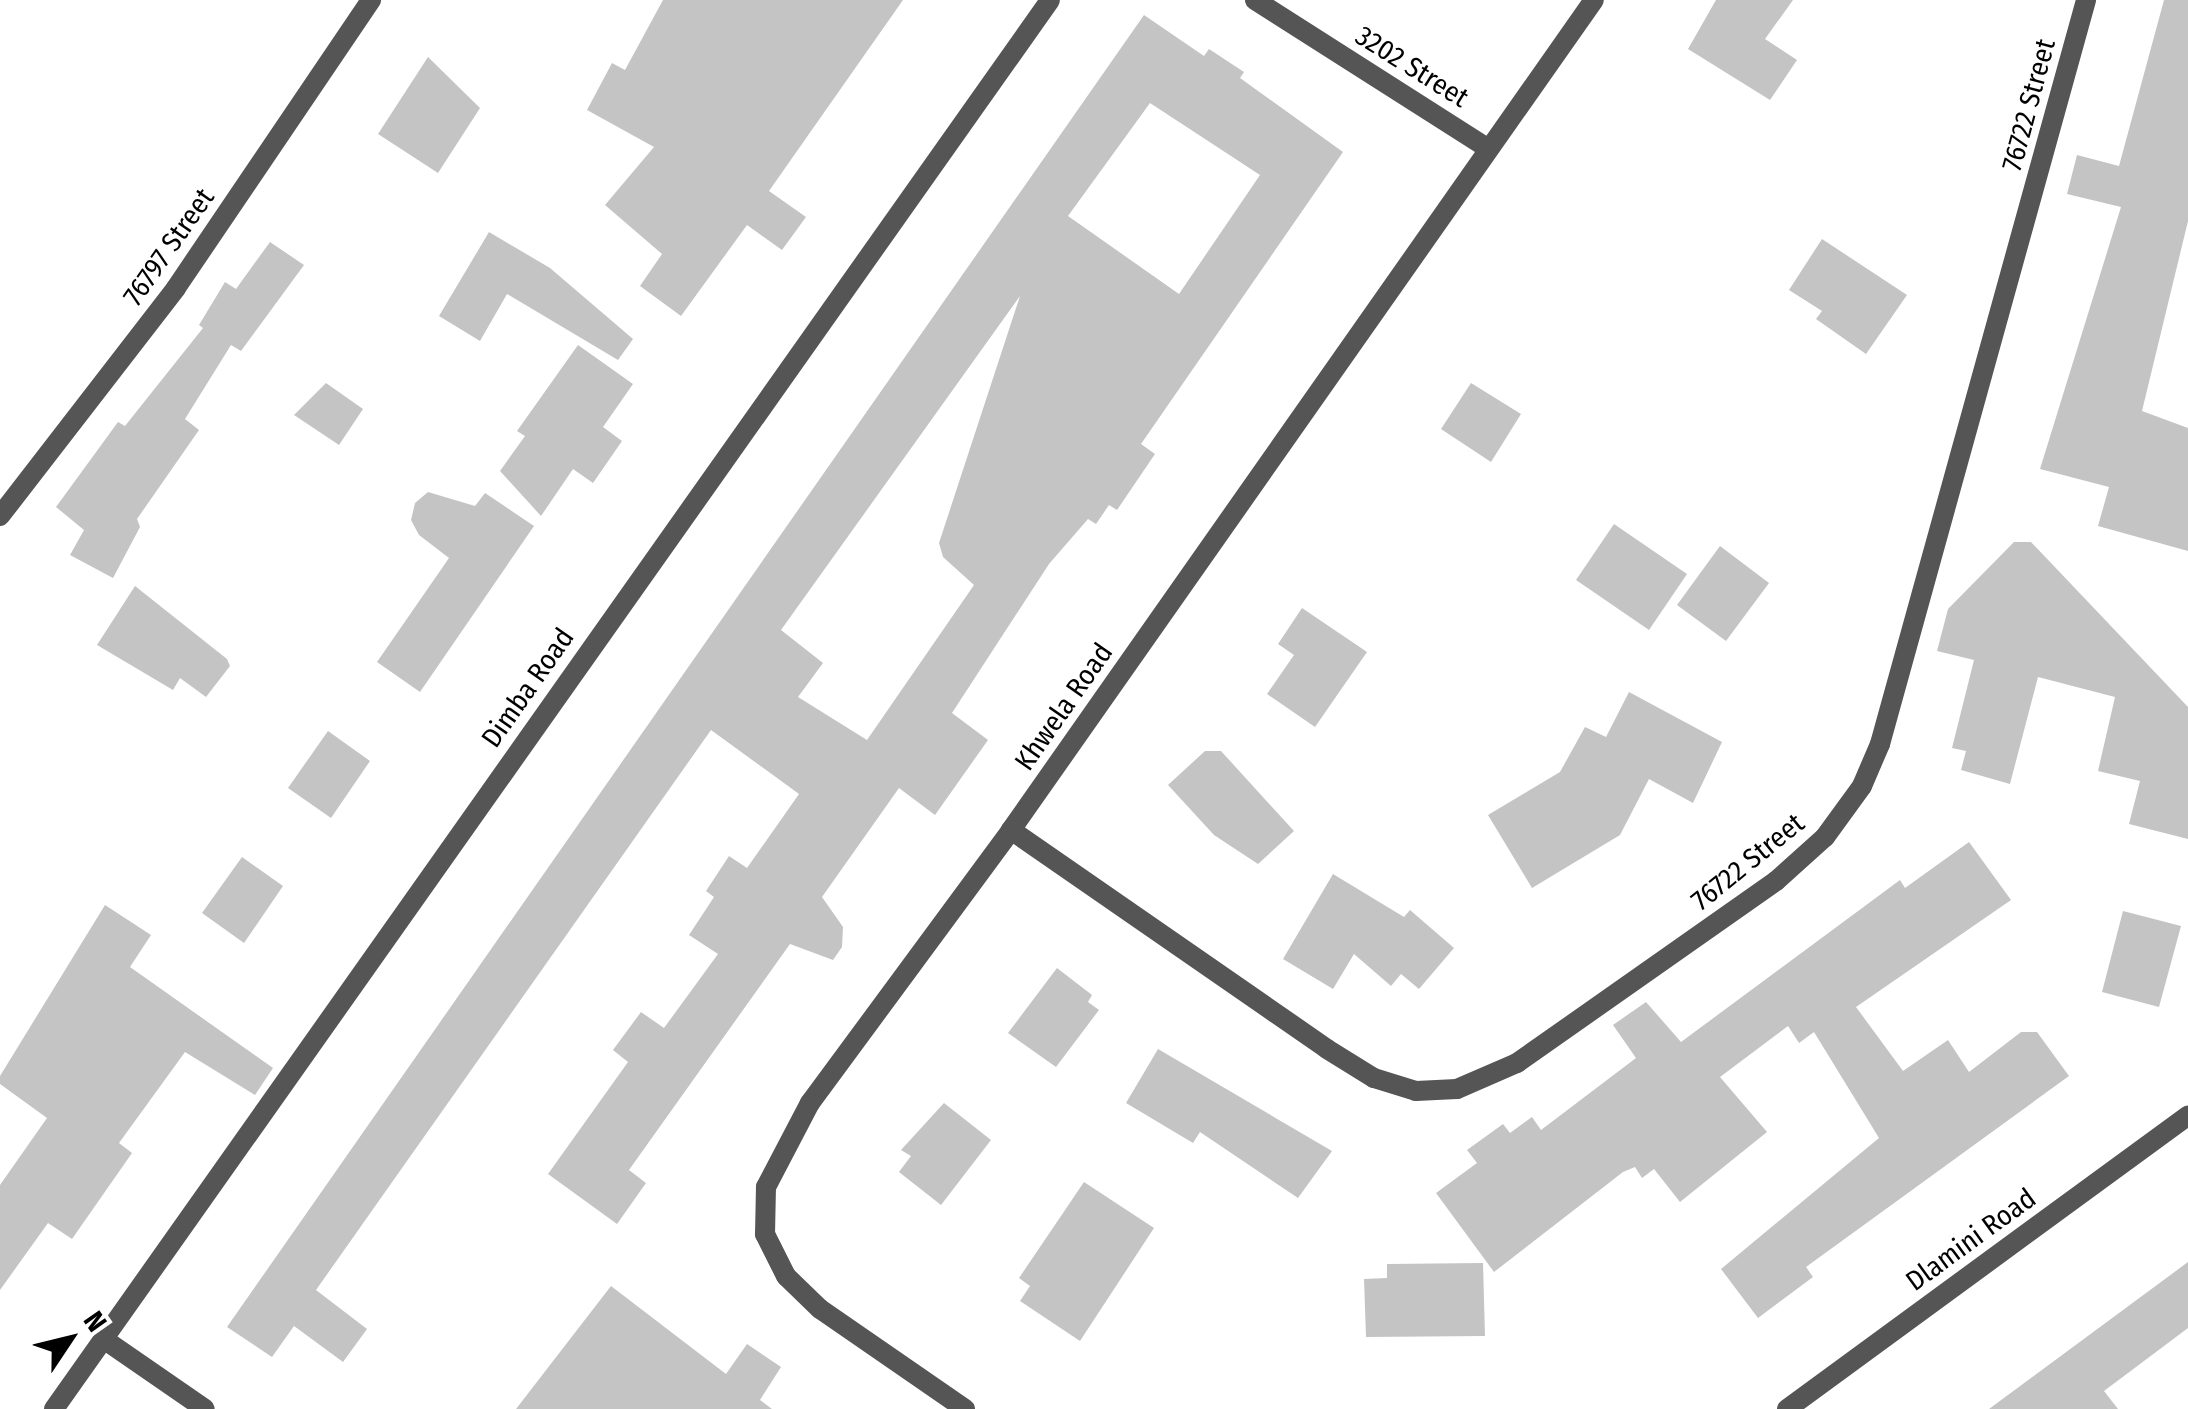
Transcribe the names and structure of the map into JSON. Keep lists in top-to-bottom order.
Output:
{
  "streets": {
    "street": [
      "3202 Street",
      "76722 Street",
      "76797 Street",
      "Dimba Road",
      "Khwela Road",
      "Dlamini Road"
    ]
  },
  "crossings": [
    ["3202 Street", "Khwela Road"],
    ["76722 Street", "Khwela Road"]
  ],
  "north": "top right"
}
